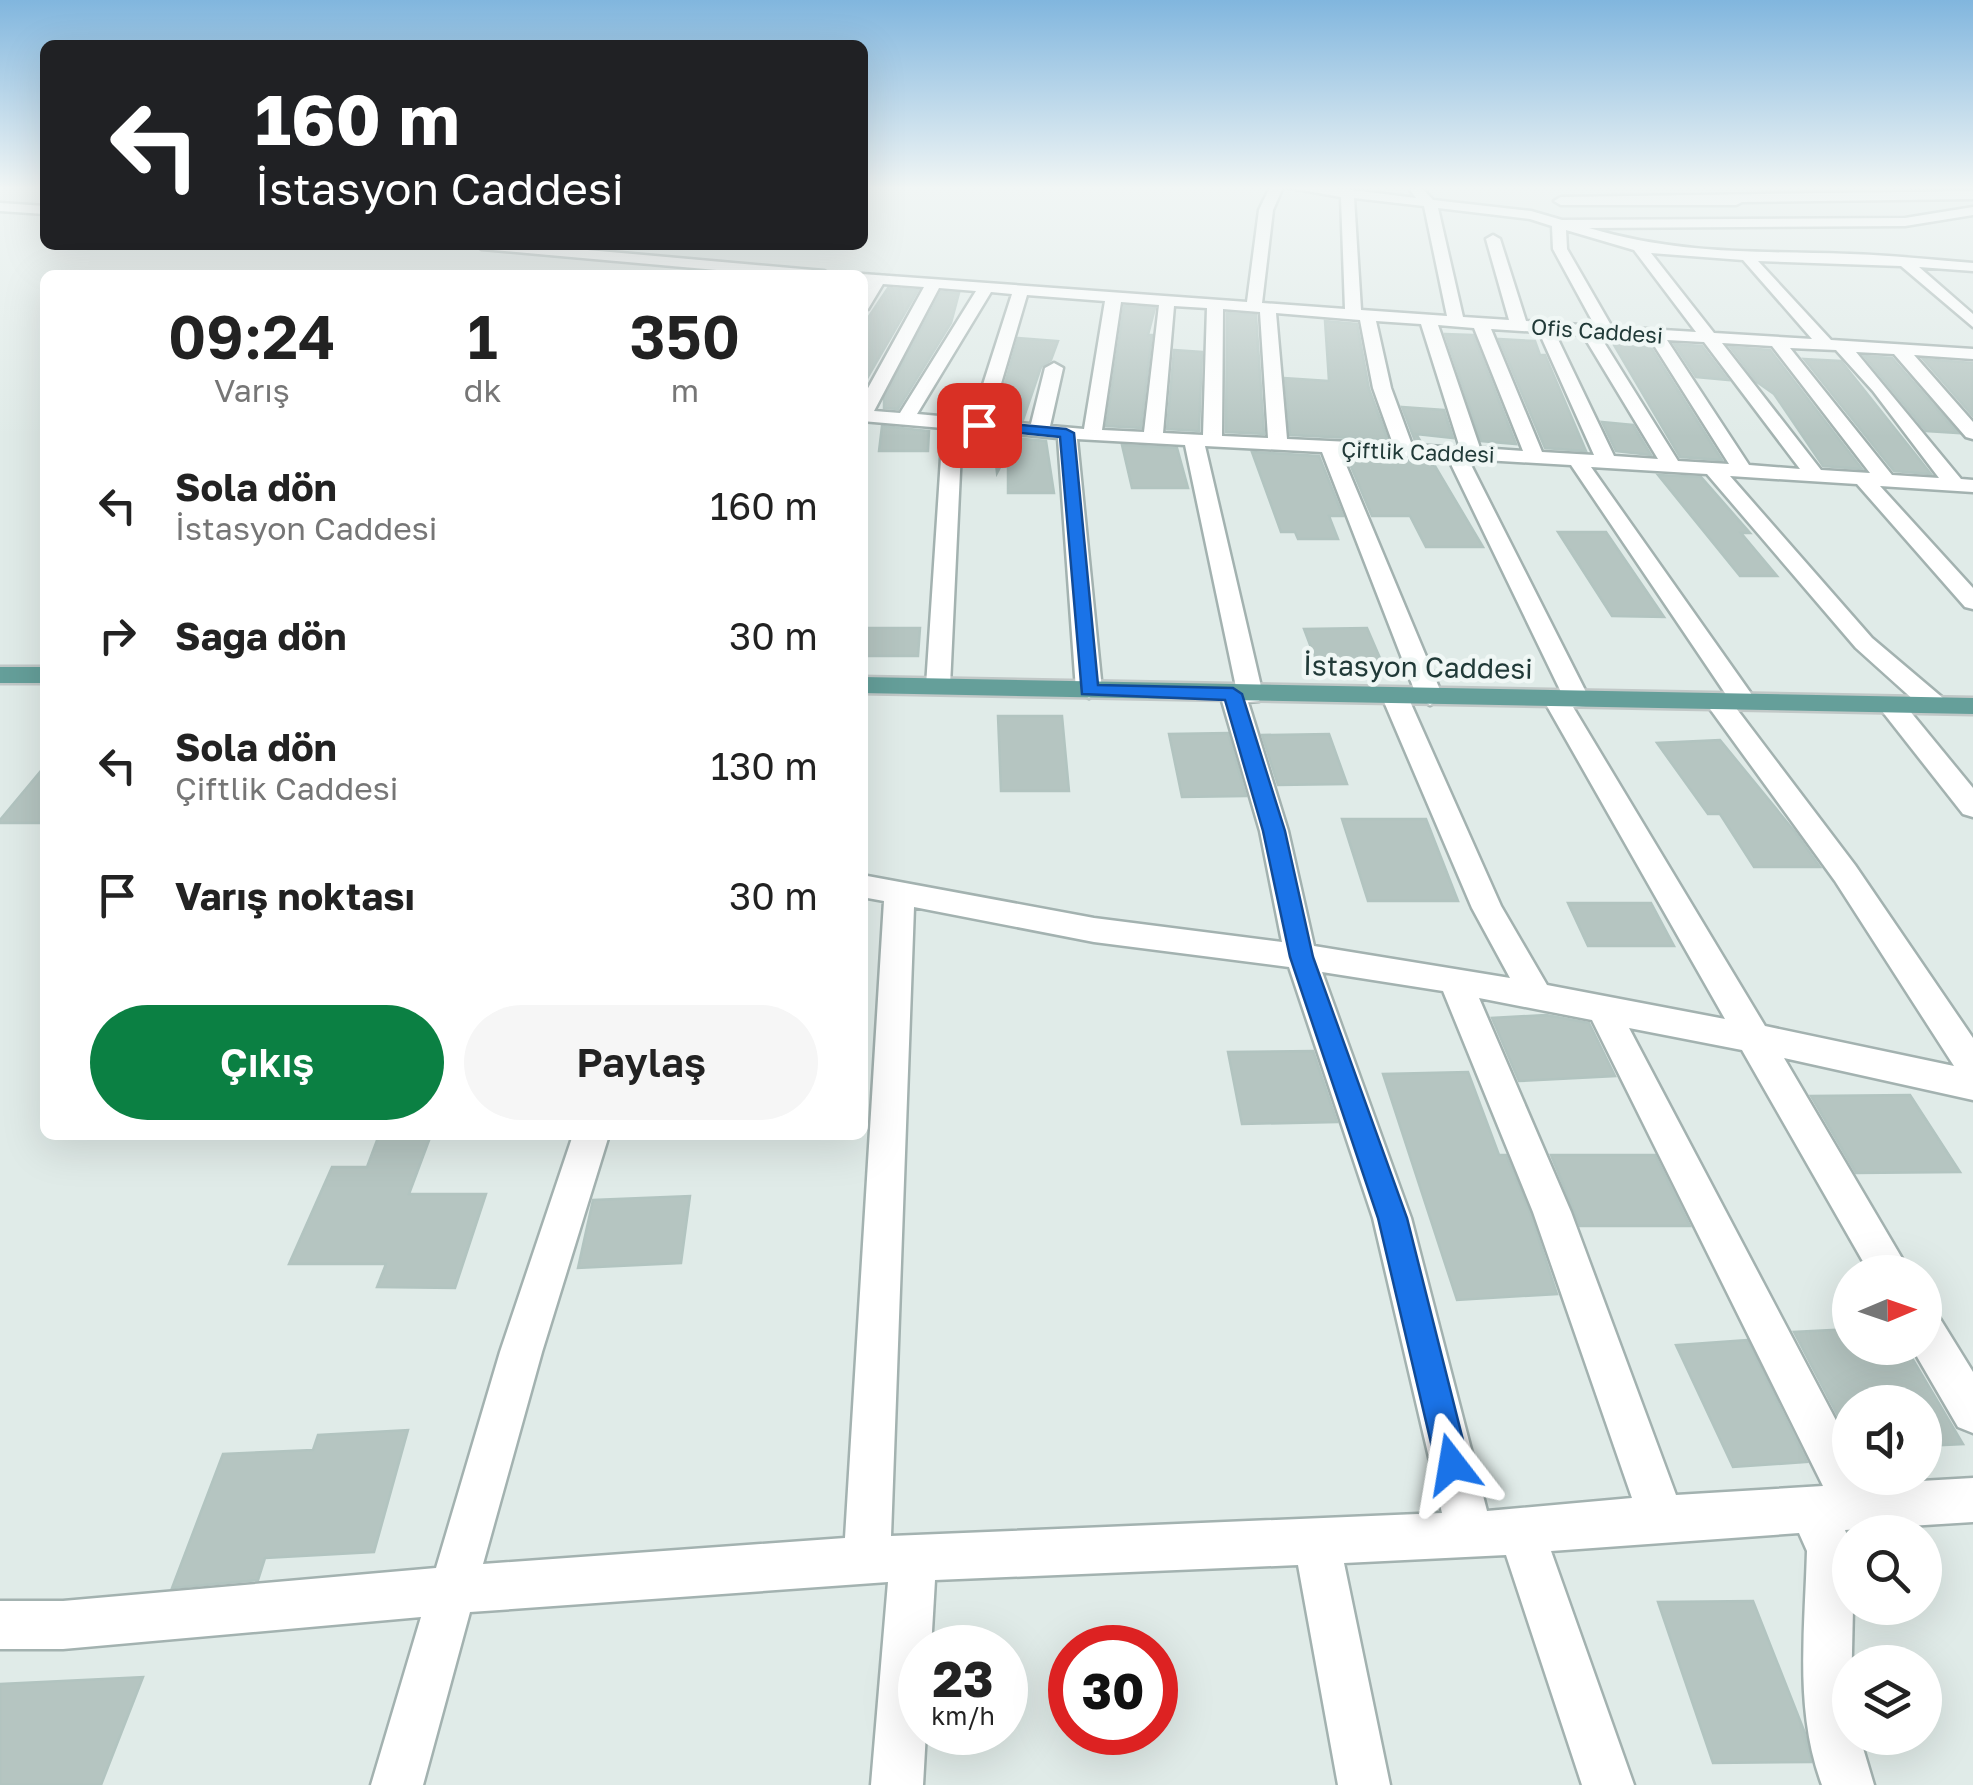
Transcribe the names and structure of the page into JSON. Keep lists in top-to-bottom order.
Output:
{
  "streets": {
    "main road": ["İstasyon Caddesi"],
    "street": ["Ofis Caddesi", "Çiftlik Caddesi"]
  },
  "north": "right",
  "page": {
    "turn": ["160 m", "İstasyon Caddesi"],
    "eta": [
      "09:24",
      "Varış",
      "1",
      "dk",
      "350",
      "m"
    ],
    "list": [
      {
        "name": "Sola dön",
        "note": "İstasyon Caddesi",
        "value": "160 m"
      },
      {
        "name": "Sağa dön",
        "value": "30 m"
      },
      {
        "name": "Sola dön",
        "note": "Çiftlik Caddesi",
        "value": "130 m"
      },
      {
        "name": "Varış noktası",
        "value": "30 m"
      }
    ],
    "buttons": ["Çıkış", "Paylaş"],
    "speed": "23 km/h",
    "limit": "30"
  }
}
